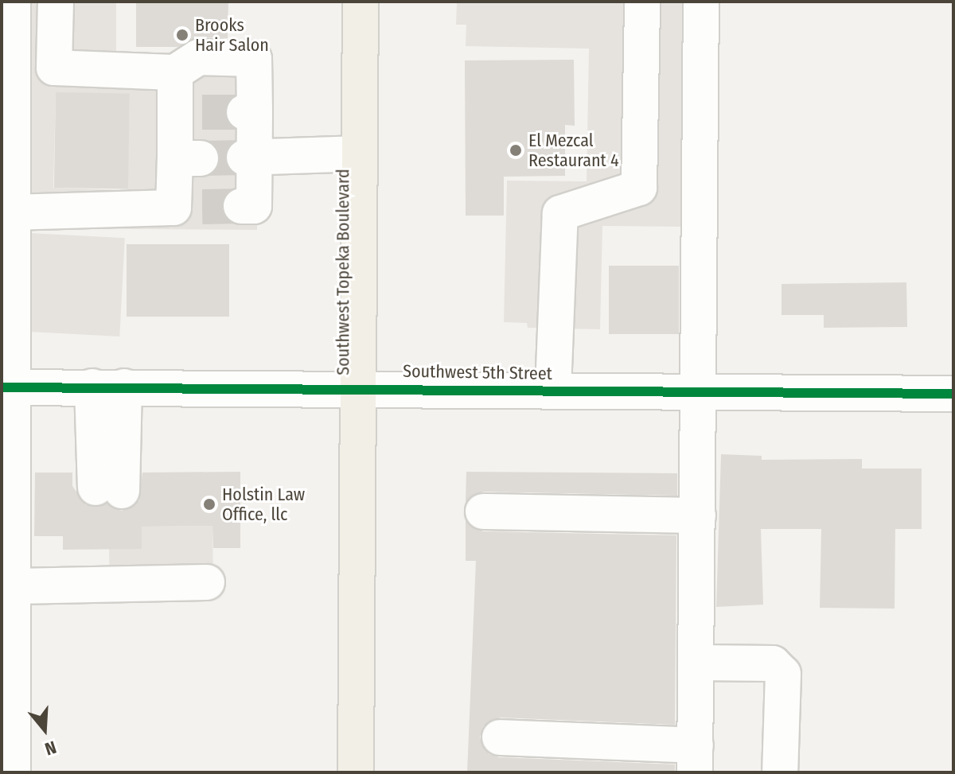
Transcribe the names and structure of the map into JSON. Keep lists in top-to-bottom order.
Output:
{
  "streets": {
    "main road": ["Southwest Topeka Boulevard"],
    "street": ["Southwest 5th Street"]
  },
  "crossings": [
    ["Southwest Topeka Boulevard", "Southwest 5th Street"]
  ],
  "places": ["Brooks Hair Salon", "El Mezcal Restaurant 4", "Holstin Law Office, llc"],
  "north": "bottom"
}
